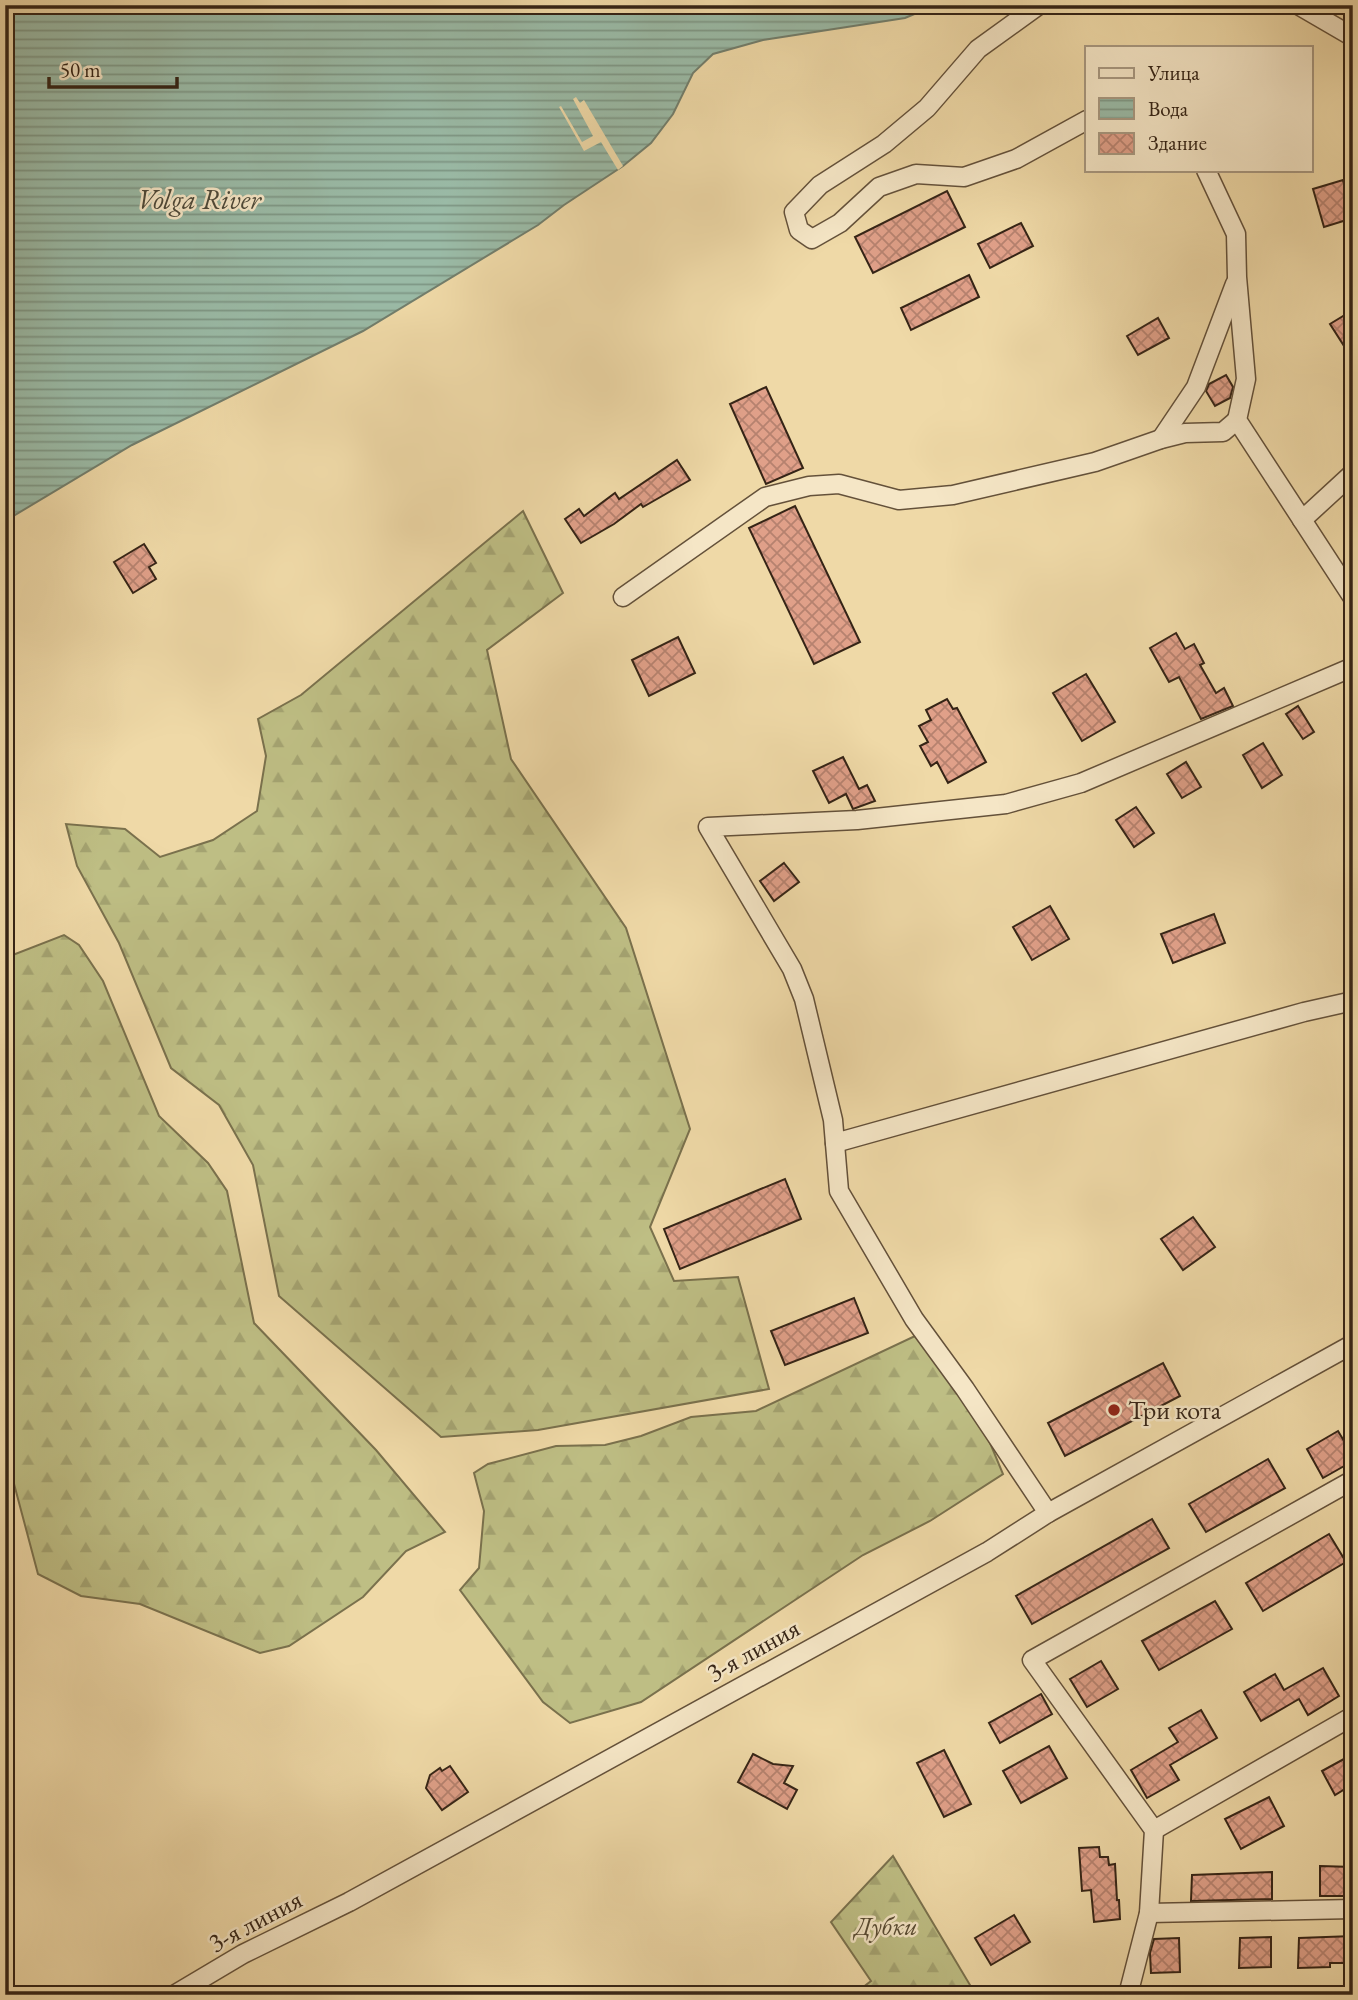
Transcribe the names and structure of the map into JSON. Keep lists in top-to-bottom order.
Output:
{
  "streets": {
    "street": ["3-я линия"]
  },
  "water": ["Volga River"],
  "parks": ["Дубки"],
  "places": ["Три кота"],
  "legend": ["Улица", "Вода", "Здание"],
  "scale_bar": "50 m"
}
